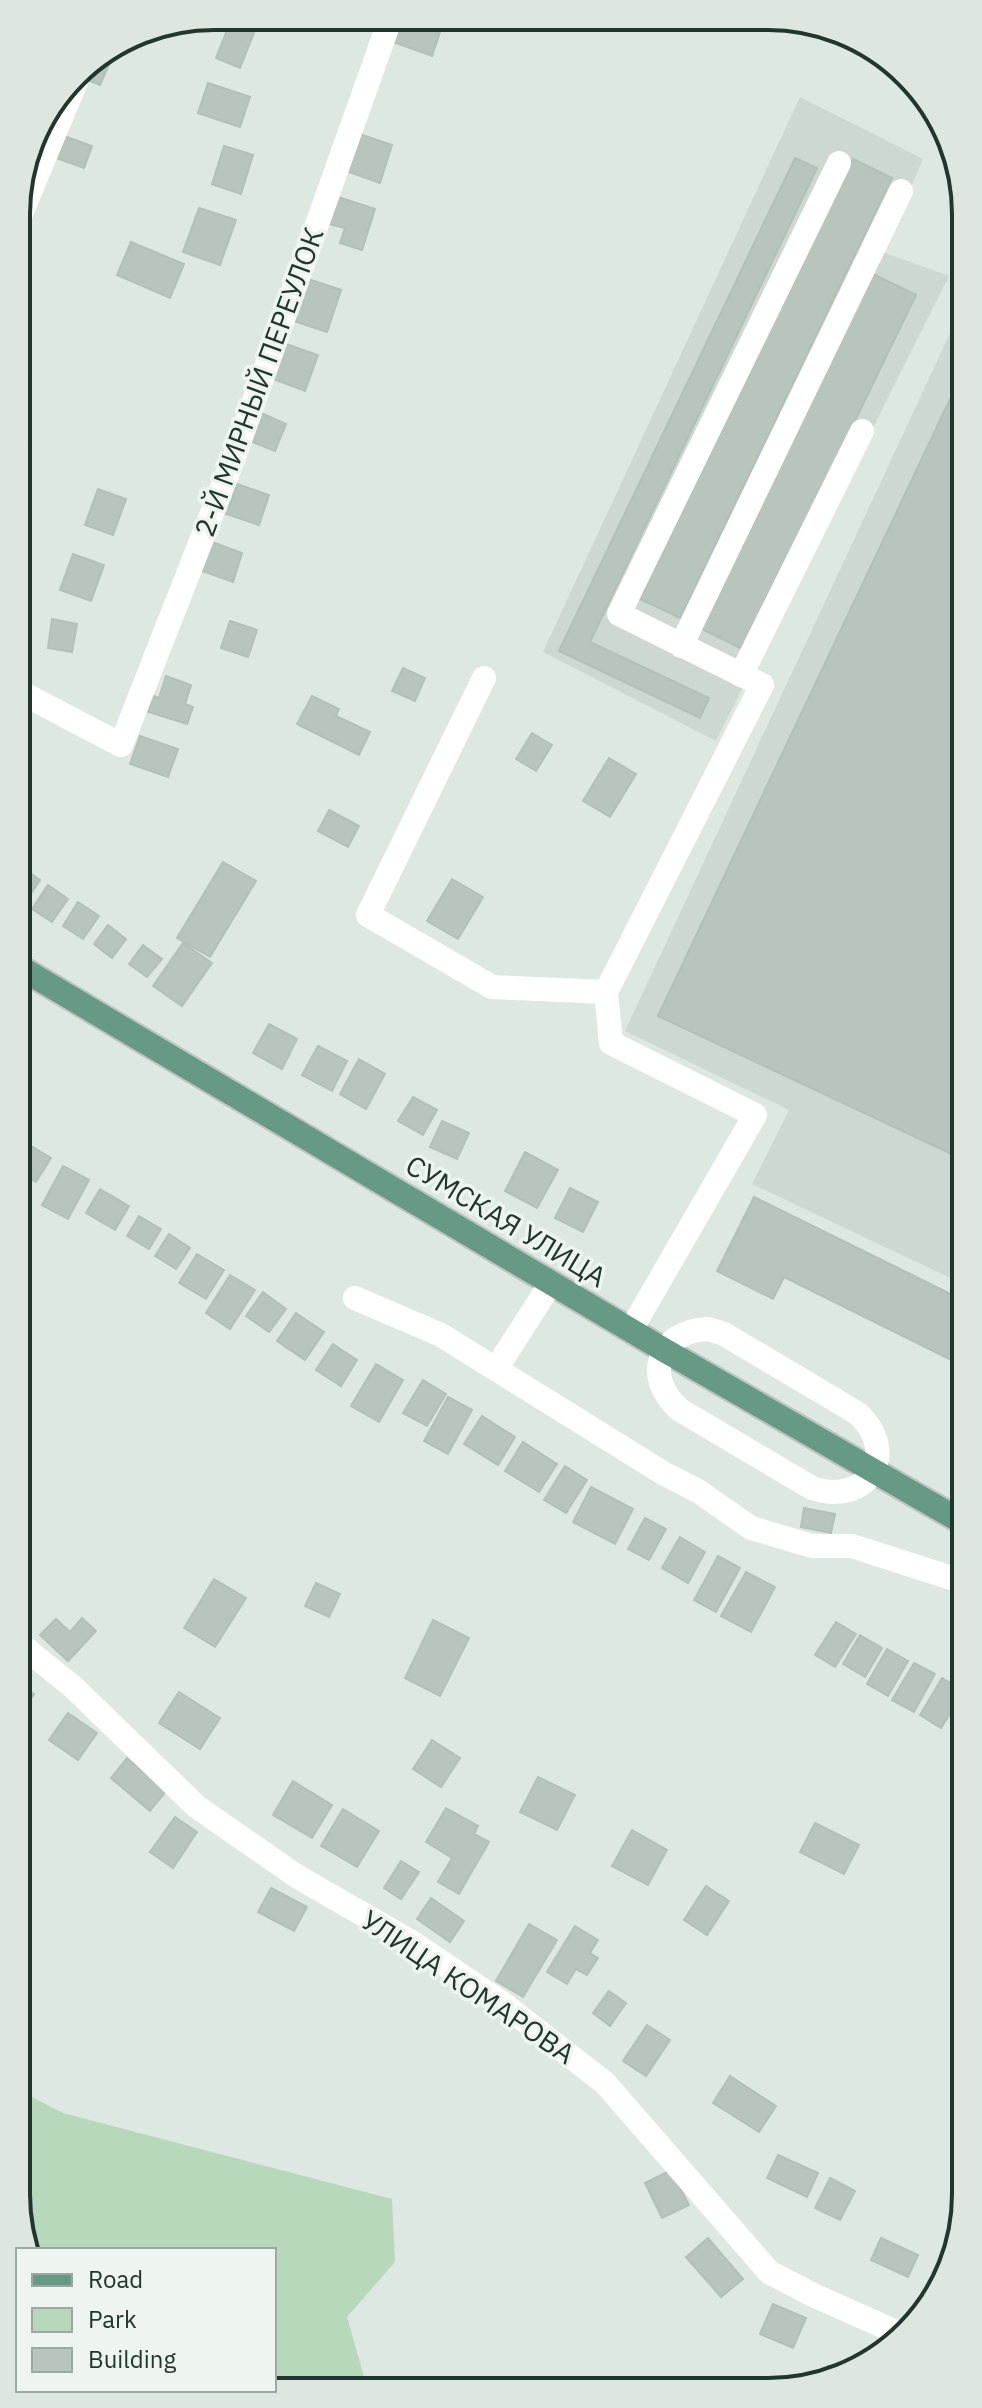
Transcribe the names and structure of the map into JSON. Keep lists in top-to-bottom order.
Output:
{
  "streets": {
    "main road": ["СУМСКАЯ УЛИЦА"],
    "street": ["2-Й МИРНЫЙ ПЕРЕУЛОК", "УЛИЦА КОМАРОВА"]
  },
  "legend": ["Road", "Park", "Building"]
}
